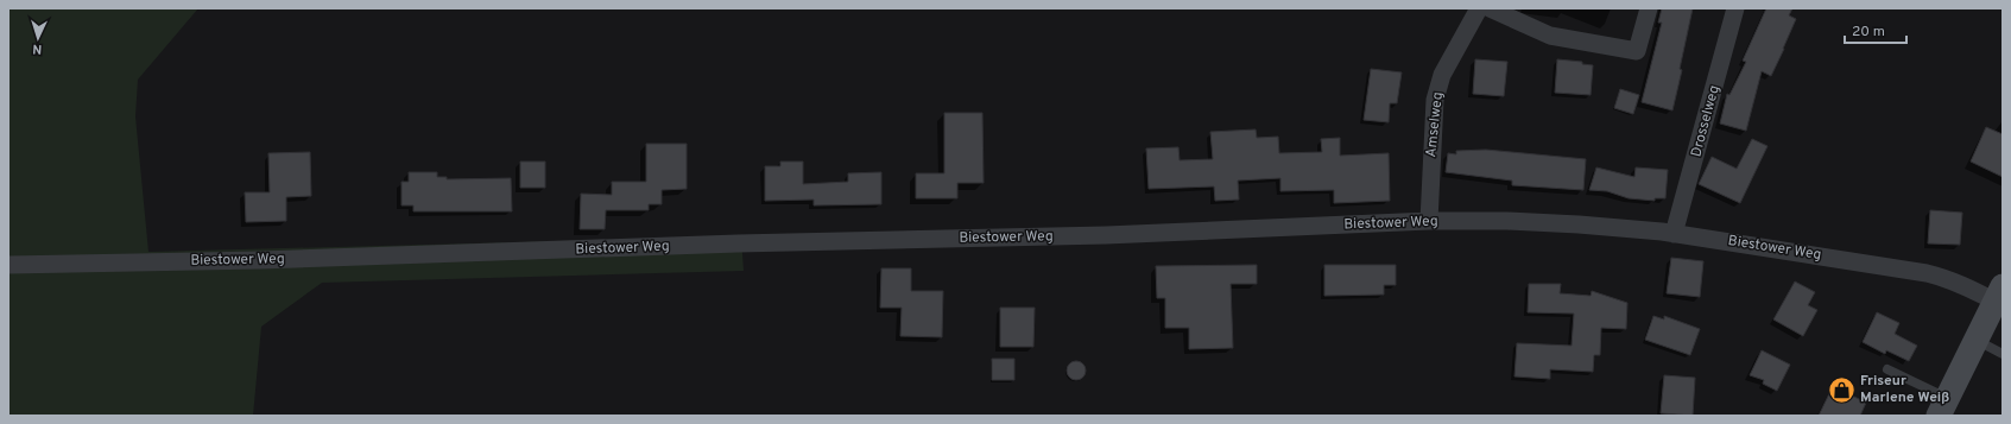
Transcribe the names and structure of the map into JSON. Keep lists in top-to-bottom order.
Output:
{
  "streets": {
    "street": ["Drosselweg", "Amselweg", "Biestower Weg"]
  },
  "crossings": [
    ["Drosselweg", "Biestower Weg"],
    ["Amselweg", "Biestower Weg"]
  ],
  "places": {
    "shop": ["Friseur Marlene Weiß"]
  },
  "scale_bar": "20 m",
  "north": "bottom"
}
